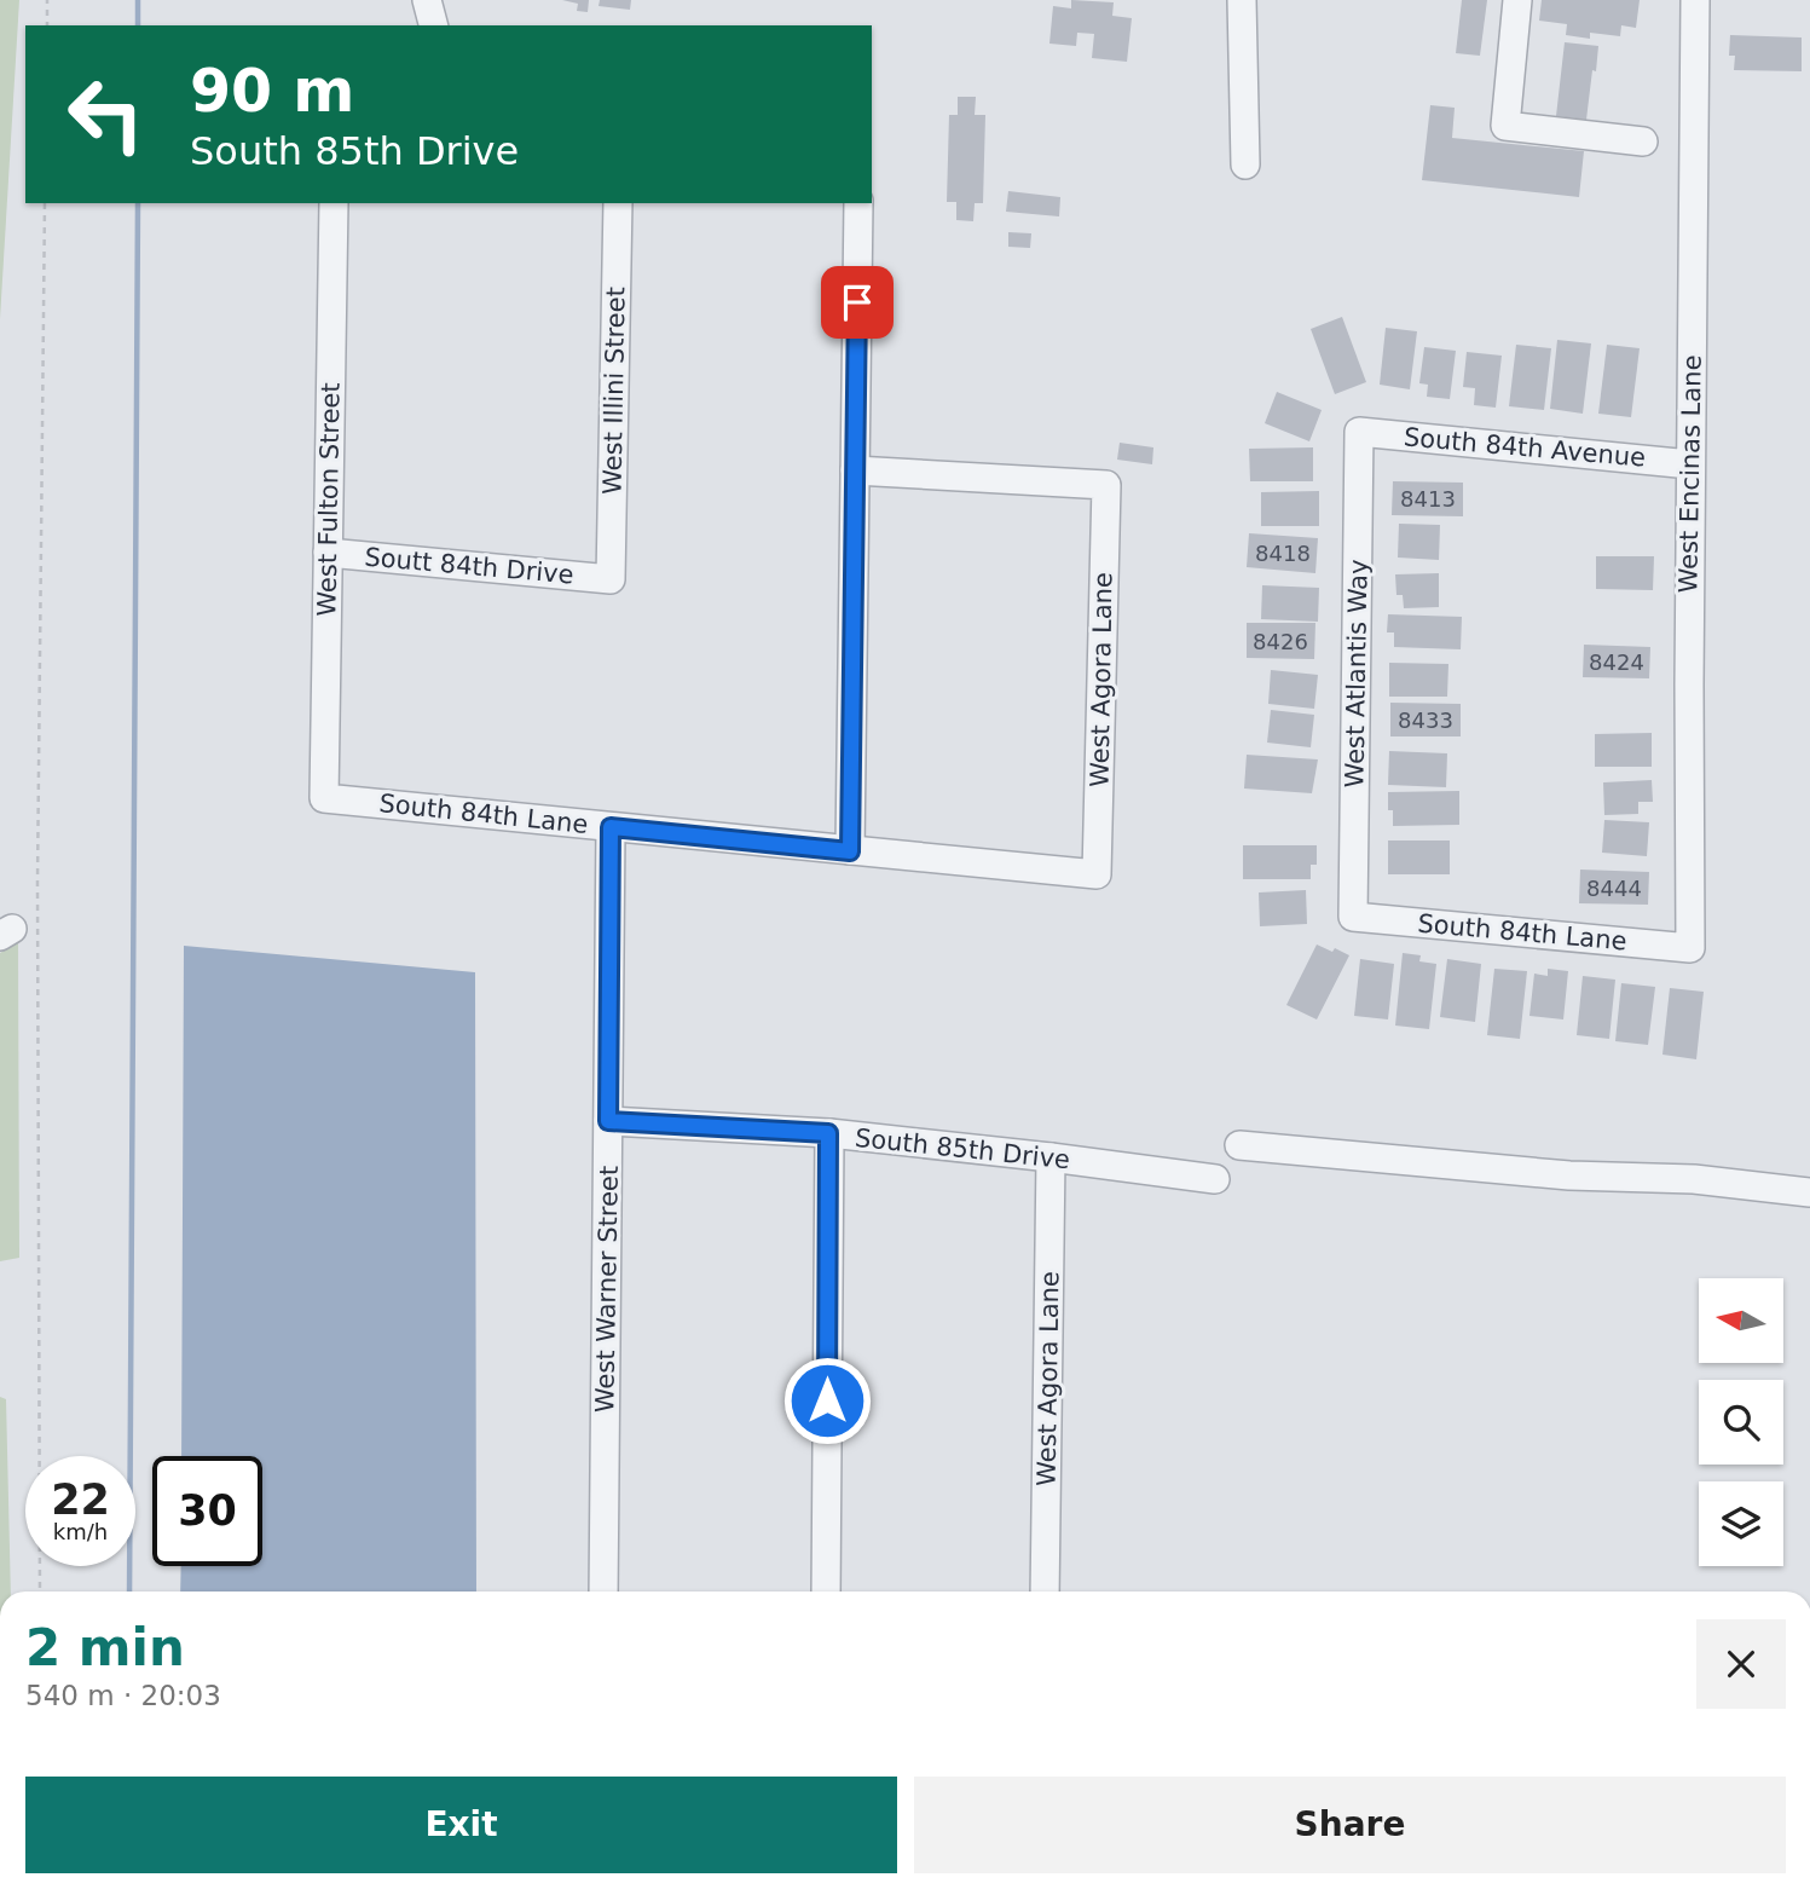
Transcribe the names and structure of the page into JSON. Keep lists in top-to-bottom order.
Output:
{
  "streets": {
    "street": [
      "West Illini Street",
      "South 84th Avenue",
      "West Encinas Lane",
      "West Fulton Street",
      "Soutt 84th Drive",
      "West Atlantis Way",
      "West Agora Lane",
      "South 84th Lane",
      "South 85th Drive",
      "West Warner Street"
    ]
  },
  "crossings": [
    ["West Illini Street", "Soutt 84th Drive"],
    ["South 84th Avenue", "West Encinas Lane"],
    ["South 84th Avenue", "West Atlantis Way"],
    ["West Encinas Lane", "South 84th Lane"],
    ["West Fulton Street", "Soutt 84th Drive"],
    ["West Fulton Street", "South 84th Lane"],
    ["West Atlantis Way", "South 84th Lane"],
    ["West Agora Lane", "South 84th Lane"],
    ["West Agora Lane", "South 85th Drive"],
    ["South 84th Lane", "West Warner Street"],
    ["South 85th Drive", "West Warner Street"]
  ],
  "house_numbers": [
    "8413",
    "8418",
    "8426",
    "8424",
    "8433",
    "8444"
  ],
  "north": "left",
  "page": {
    "turn": ["90 m", "South 85th Drive"],
    "speed": "22 km/h",
    "limit": "30",
    "heading": ["2 min", "540 m · 20:03"],
    "buttons": ["Exit", "Share"]
  }
}
